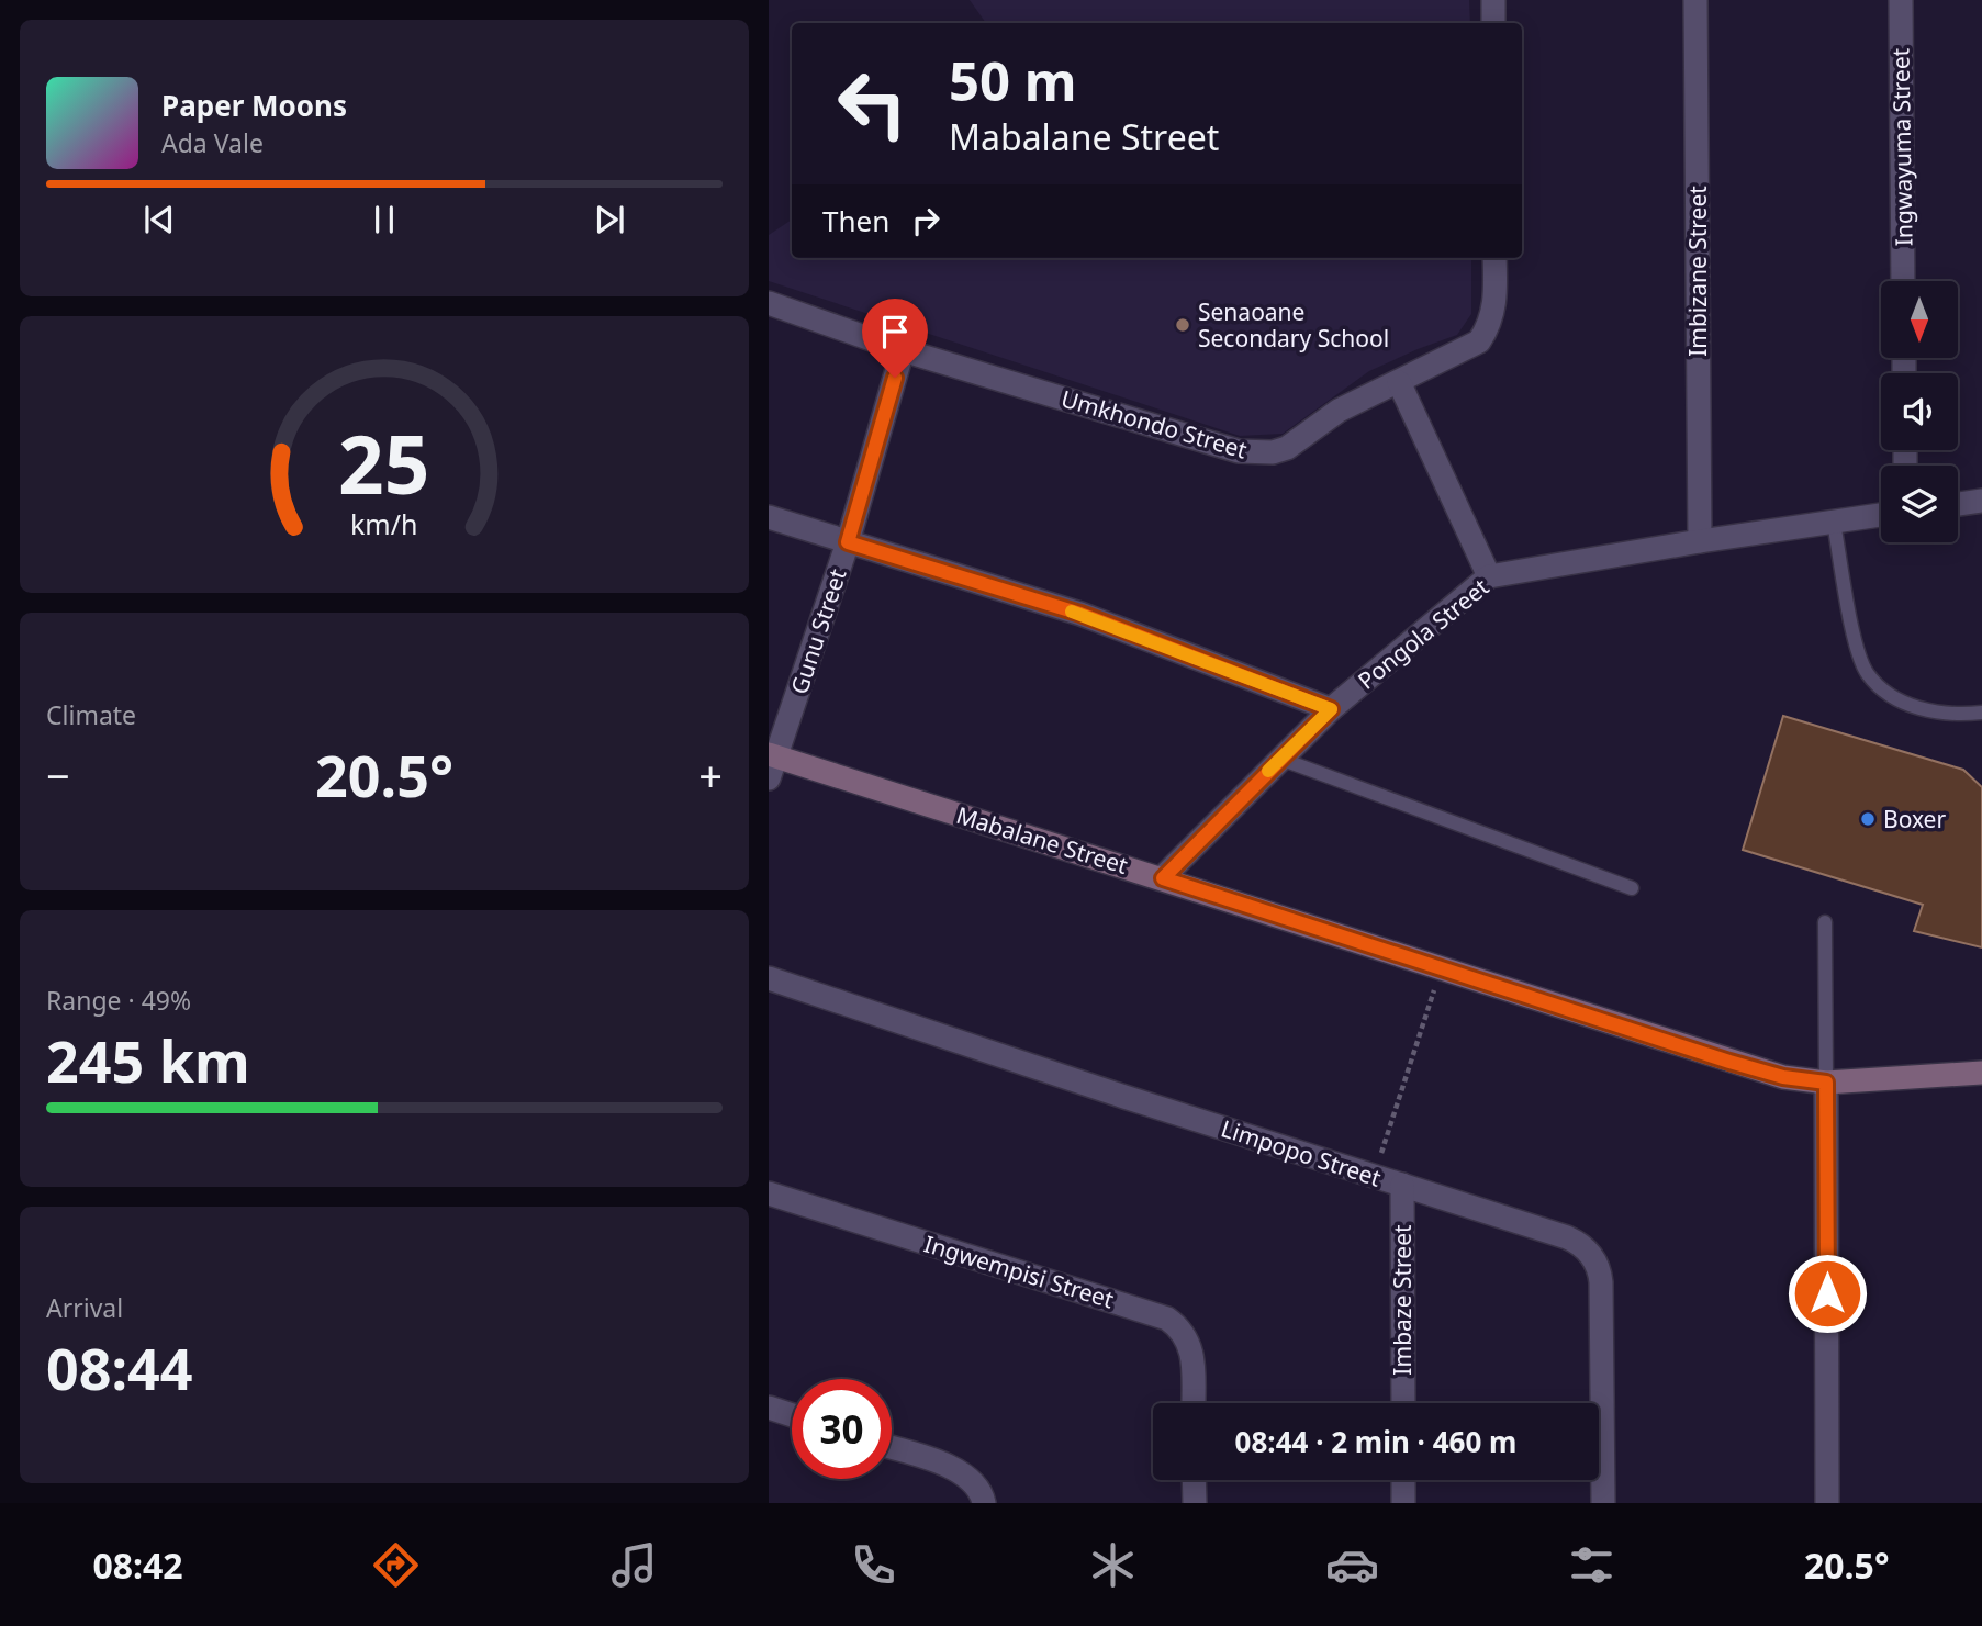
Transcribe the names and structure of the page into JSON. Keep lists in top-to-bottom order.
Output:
{
  "streets": {
    "street": [
      "Ingwayuma Street",
      "Imbizane Street",
      "Umkhondo Street",
      "Gunu Street",
      "Pongola Street",
      "Mabalane Street",
      "Limpopo Street",
      "Ingwempisi Street",
      "Imbaze Street"
    ]
  },
  "crossings": [
    ["Imbizane Street", "Pongola Street"],
    ["Umkhondo Street", "Gunu Street"],
    ["Gunu Street", "Mabalane Street"],
    ["Pongola Street", "Mabalane Street"],
    ["Limpopo Street", "Imbaze Street"]
  ],
  "places": ["Senaoane Secondary School", "Boxer"],
  "north": "bottom",
  "page": {
    "turn": ["50 m", "Mabalane Street"],
    "song": ["Paper Moons", "Ada Vale"],
    "then": "Then",
    "tile": [
      "Climate",
      ["Range · 49%", "245 km"],
      ["Arrival", "08:44"]
    ],
    "heat": ["−", "20.5°", "+"],
    "limit": "30",
    "trip": "08:44 · 2 min · 460 m",
    "tabs": ["08:42", "20.5°"],
    "gauge": ["25", "km/h"]
  }
}
